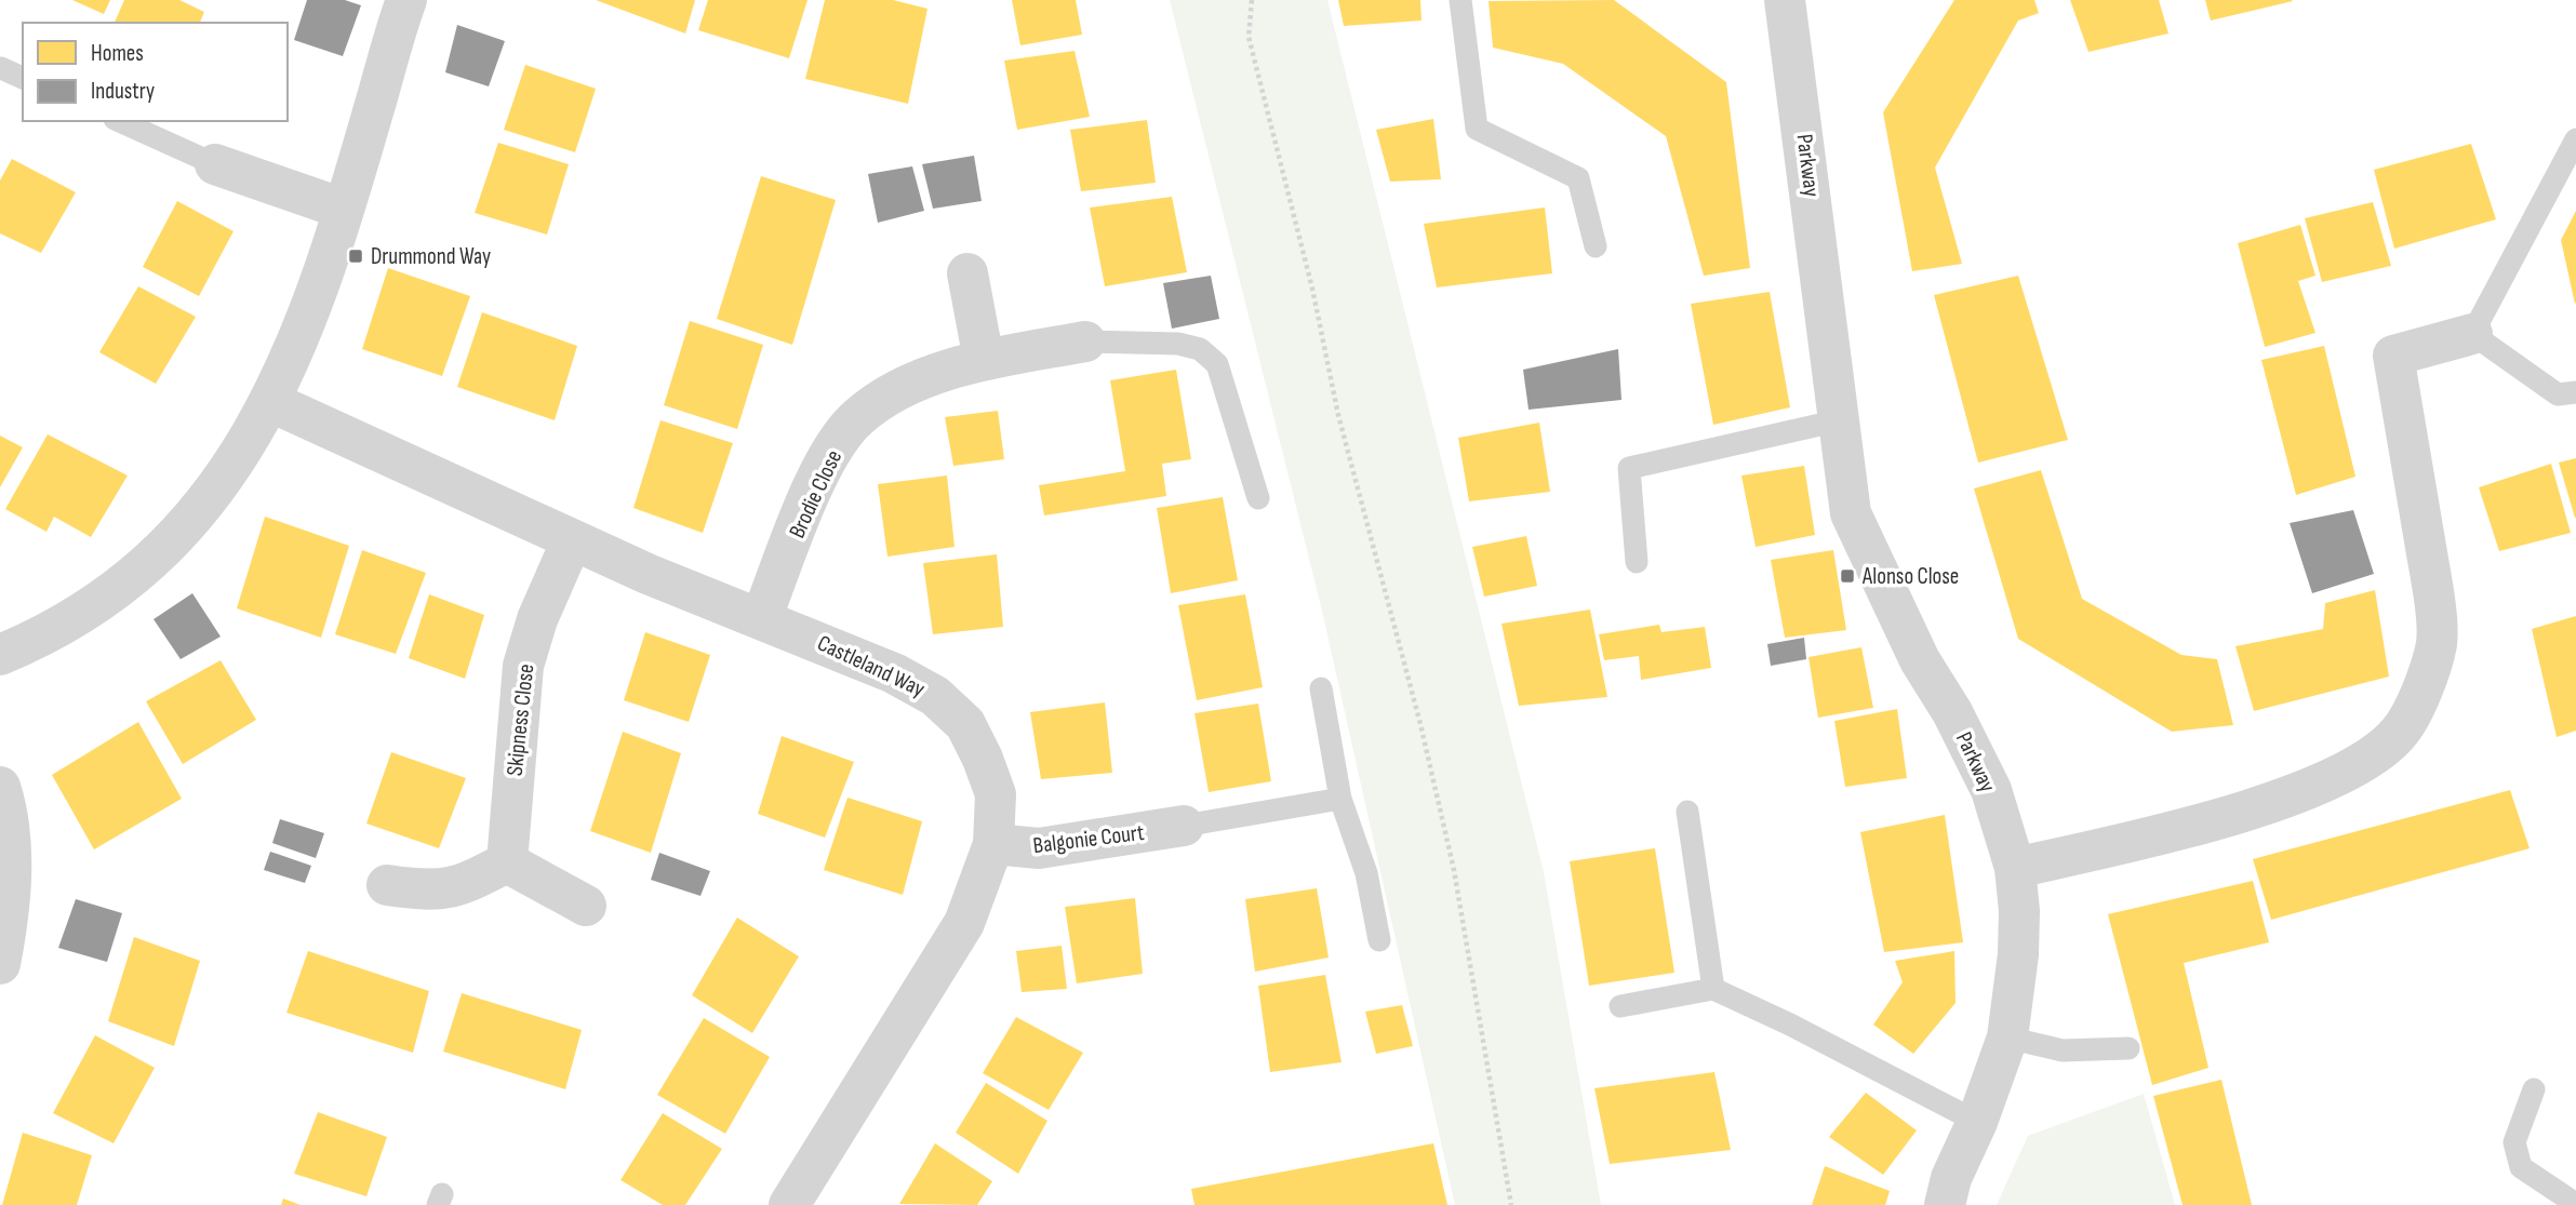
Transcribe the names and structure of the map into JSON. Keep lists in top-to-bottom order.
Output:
{
  "streets": {
    "street": [
      "Parkway",
      "Brodie Close",
      "Castleland Way",
      "Skipness Close",
      "Balgonie Court"
    ]
  },
  "crossings": [
    ["Brodie Close", "Castleland Way"],
    ["Castleland Way", "Skipness Close"],
    ["Castleland Way", "Balgonie Court"]
  ],
  "places": {
    "transit": ["Drummond Way", "Alonso Close"]
  },
  "legend": ["Homes", "Industry"]
}
